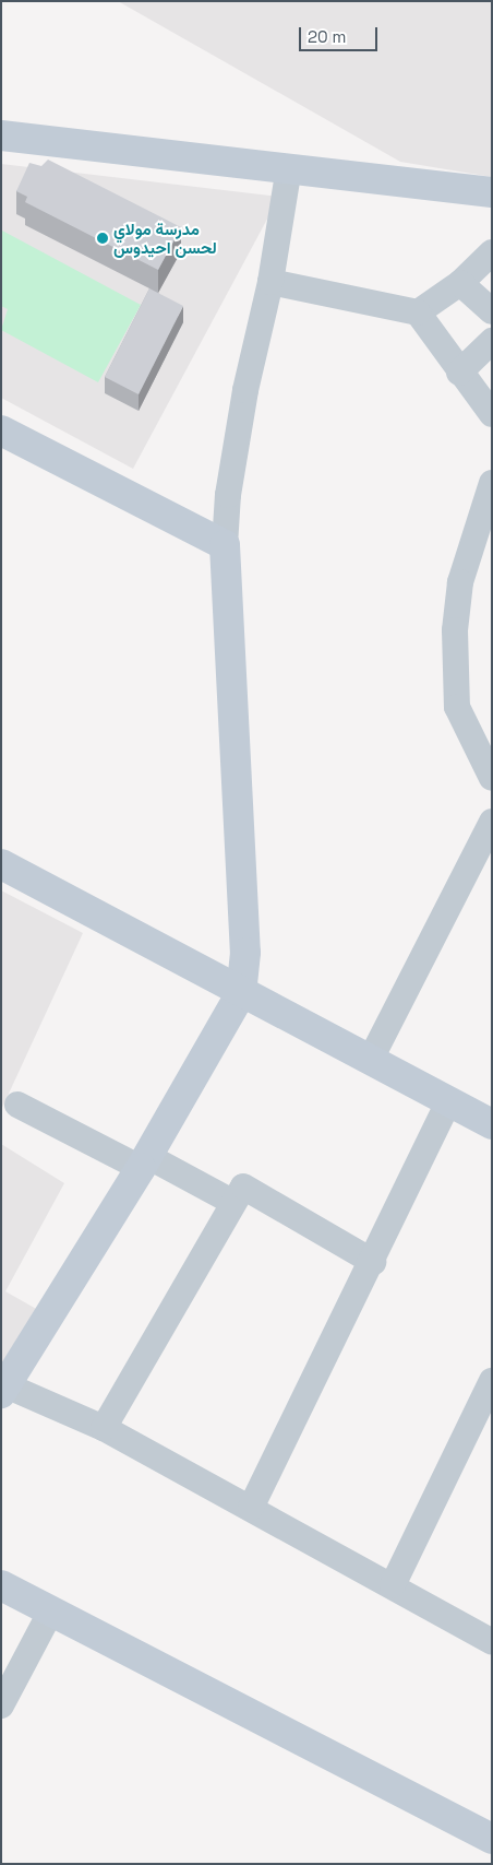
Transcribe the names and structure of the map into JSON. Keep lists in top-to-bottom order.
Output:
{
  "places": ["مدرسة مولاي لحسن احيدوس"],
  "scale_bar": "20 m"
}
